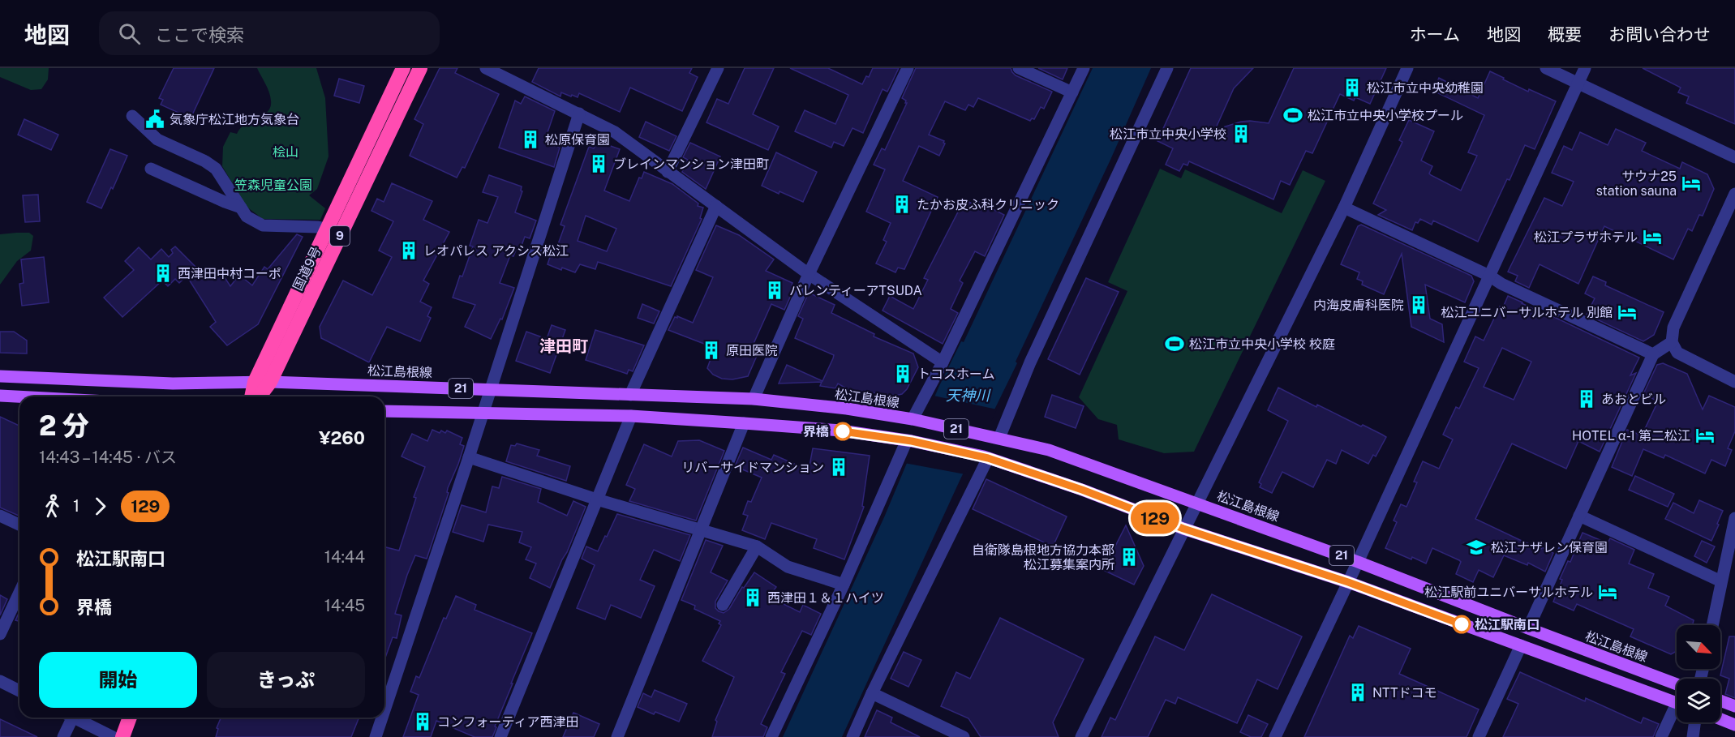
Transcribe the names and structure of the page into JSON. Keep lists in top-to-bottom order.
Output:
{
  "streets": {
    "highway": ["9", "国道9号"],
    "main road": ["松江島根線", "21"]
  },
  "crossings": [
    ["国道9号", "松江島根線"]
  ],
  "districts": ["津田町"],
  "water": ["天神川"],
  "parks": ["桧山", "笠森児童公園"],
  "places": {
    "building": [
      "松江市立中央幼稚園",
      "松江市立中央小学校",
      "松原保育園",
      "ブレインマンション津田町",
      "たかお皮ふ科クリニック",
      "レオパレス アクシス松江",
      "西津田中村コーポ",
      "バレンティーアTSUDA",
      "内海皮膚科医院",
      "原田医院",
      "トコスホーム",
      "あおとビル",
      "リバーサイドマンション",
      "自衛隊島根地方協力本部 松江募集案内所",
      "西津田１＆１ハイツ",
      "NTTドコモ",
      "コンフォーティア西津田"
    ],
    "sports": ["松江市立中央小学校プール", "松江市立中央小学校 校庭"],
    "public building": ["気象庁松江地方気象台"],
    "hotel": [
      "サウナ25 station sauna",
      "松江プラザホテル",
      "松江ユニバーサルホテル 別館",
      "HOTEL α-1 第二松江",
      "松江駅前ユニバーサルホテル"
    ],
    "other": ["界橋", "松江駅南口"],
    "school or university": ["松江ナザレン保育園"]
  },
  "lines": ["bus line 129"],
  "north": "bottom right",
  "page": {
    "header": "地図",
    "search": "ここで検索",
    "nav": [
      "ホーム",
      "地図",
      "概要",
      "お問い合わせ"
    ],
    "on_map": "129",
    "heading": ["2 分", "14:43 – 14:45 · バス", "¥260"],
    "legs": ["1", "129"],
    "list": [
      {
        "name": "松江駅南口",
        "value": "14:44"
      },
      {
        "name": "界橋",
        "value": "14:45"
      }
    ],
    "buttons": ["開始", "きっぷ"]
  }
}
